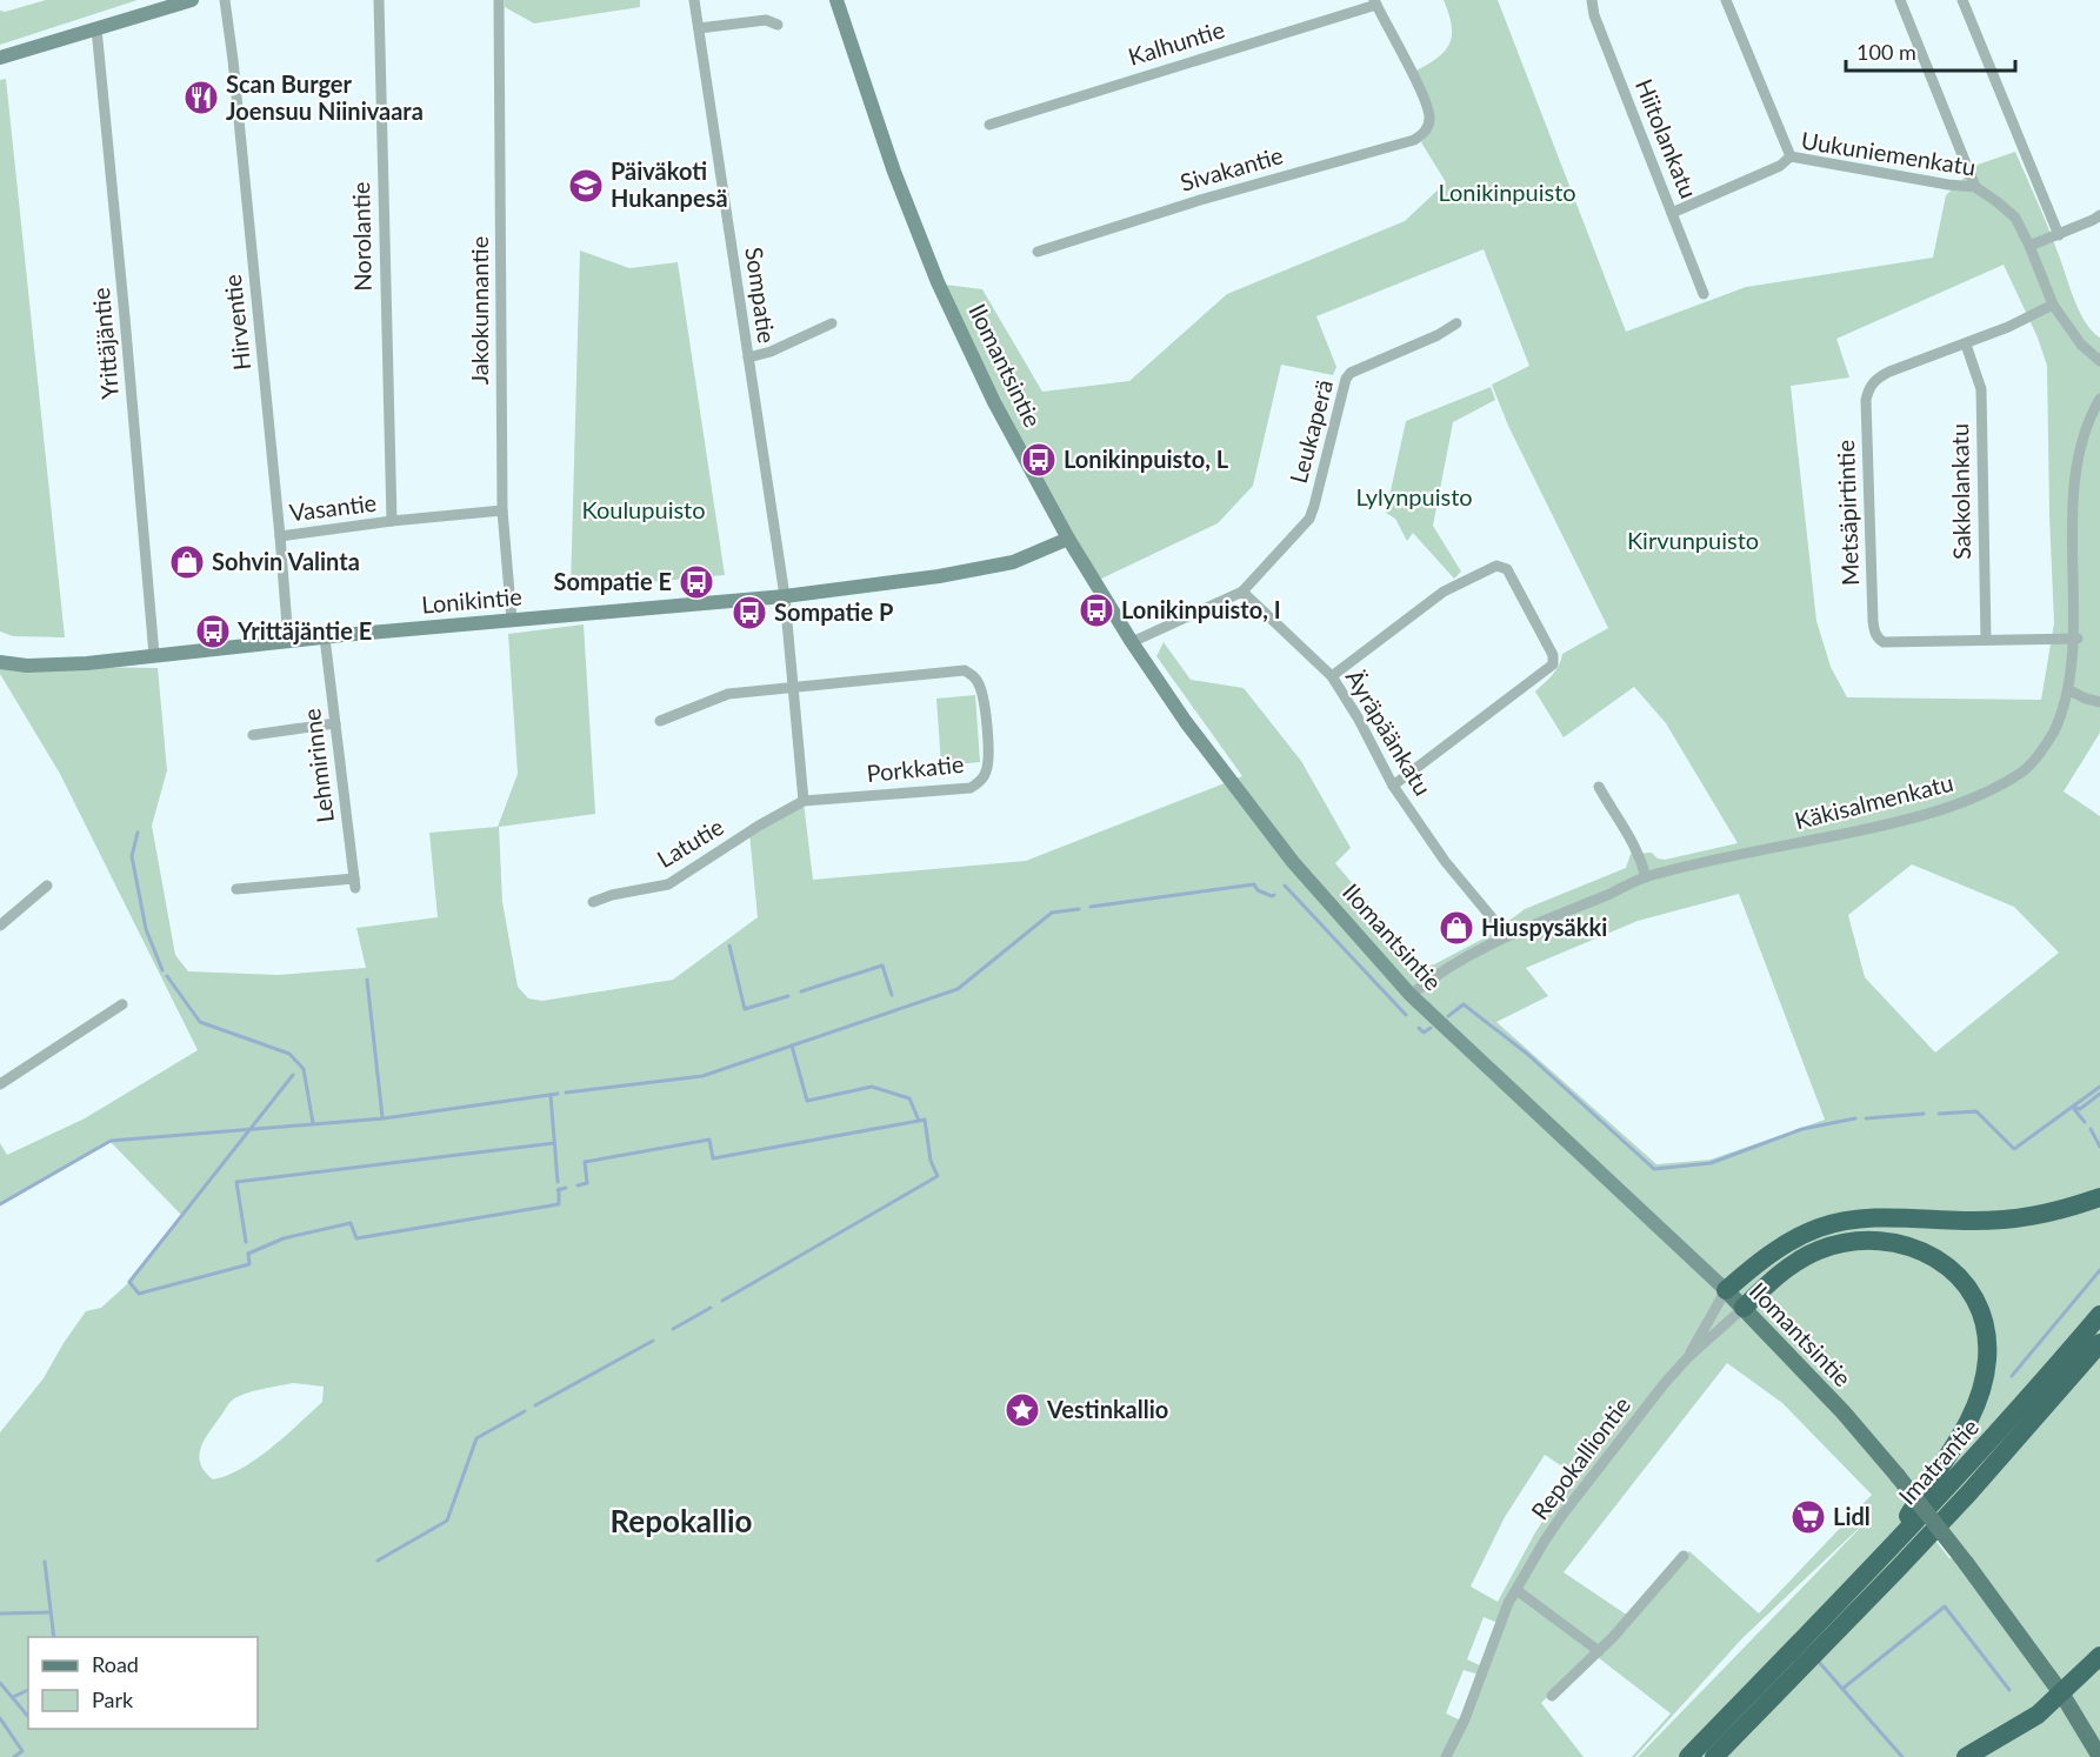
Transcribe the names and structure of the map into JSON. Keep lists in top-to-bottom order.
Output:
{
  "streets": {
    "highway": ["Imatrantie"],
    "main road": ["Ilomantsintie", "Lonikintie"],
    "street": [
      "Kalhuntie",
      "Hiitolankatu",
      "Uukuniemenkatu",
      "Sivakantie",
      "Norolantie",
      "Sompatie",
      "Jakokunnantie",
      "Hirventie",
      "Yrittäjäntie",
      "Leukaperä",
      "Sakkolankatu",
      "Vasantie",
      "Metsäpirtintie",
      "Äyräpäänkatu",
      "Lehmirinne",
      "Porkkatie",
      "Käkisalmenkatu",
      "Latutie",
      "Repokalliontie"
    ]
  },
  "crossings": [
    ["Kalhuntie", "Sivakantie"],
    ["Hiitolankatu", "Uukuniemenkatu"],
    ["Uukuniemenkatu", "Metsäpirtintie"],
    ["Norolantie", "Vasantie"],
    ["Sompatie", "Lonikintie"],
    ["Jakokunnantie", "Vasantie"],
    ["Jakokunnantie", "Lonikintie"],
    ["Hirventie", "Vasantie"],
    ["Hirventie", "Lonikintie"],
    ["Yrittäjäntie", "Lonikintie"],
    ["Ilomantsintie", "Lonikintie"],
    ["Ilomantsintie", "Käkisalmenkatu"],
    ["Ilomantsintie", "Repokalliontie"],
    ["Leukaperä", "Äyräpäänkatu"],
    ["Sakkolankatu", "Metsäpirtintie"],
    ["Metsäpirtintie", "Käkisalmenkatu"],
    ["Lonikintie", "Lehmirinne"],
    ["Äyräpäänkatu", "Käkisalmenkatu"],
    ["Porkkatie", "Latutie"]
  ],
  "districts": ["Repokallio"],
  "parks": [
    "Lonikinpuisto",
    "Lylynpuisto",
    "Koulupuisto",
    "Kirvunpuisto"
  ],
  "places": {
    "restaurant": ["Scan Burger Joensuu Niinivaara"],
    "school or university": ["Päiväkoti Hukanpesä"],
    "bus stop": [
      "Lonikinpuisto, L",
      "Sompatie E",
      "Lonikinpuisto, I",
      "Sompatie P",
      "Yrittäjäntie E"
    ],
    "shop": ["Sohvin Valinta", "Hiuspysäkki"],
    "place": ["Vestinkallio"],
    "supermarket": ["Lidl"]
  },
  "legend": ["Road", "Park"],
  "scale_bar": "100 m"
}
